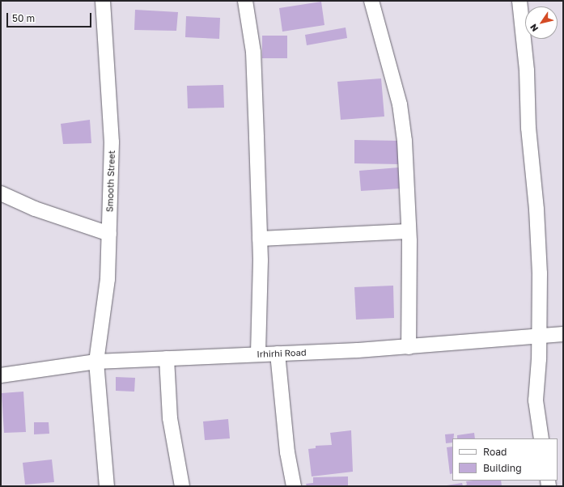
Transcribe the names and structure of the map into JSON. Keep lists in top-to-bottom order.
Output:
{
  "streets": {
    "street": ["Smooth Street", "Irhirhi Road"]
  },
  "crossings": [
    ["Smooth Street", "Irhirhi Road"]
  ],
  "legend": ["Road", "Building"],
  "scale_bar": "50 m",
  "north": "bottom left"
}
